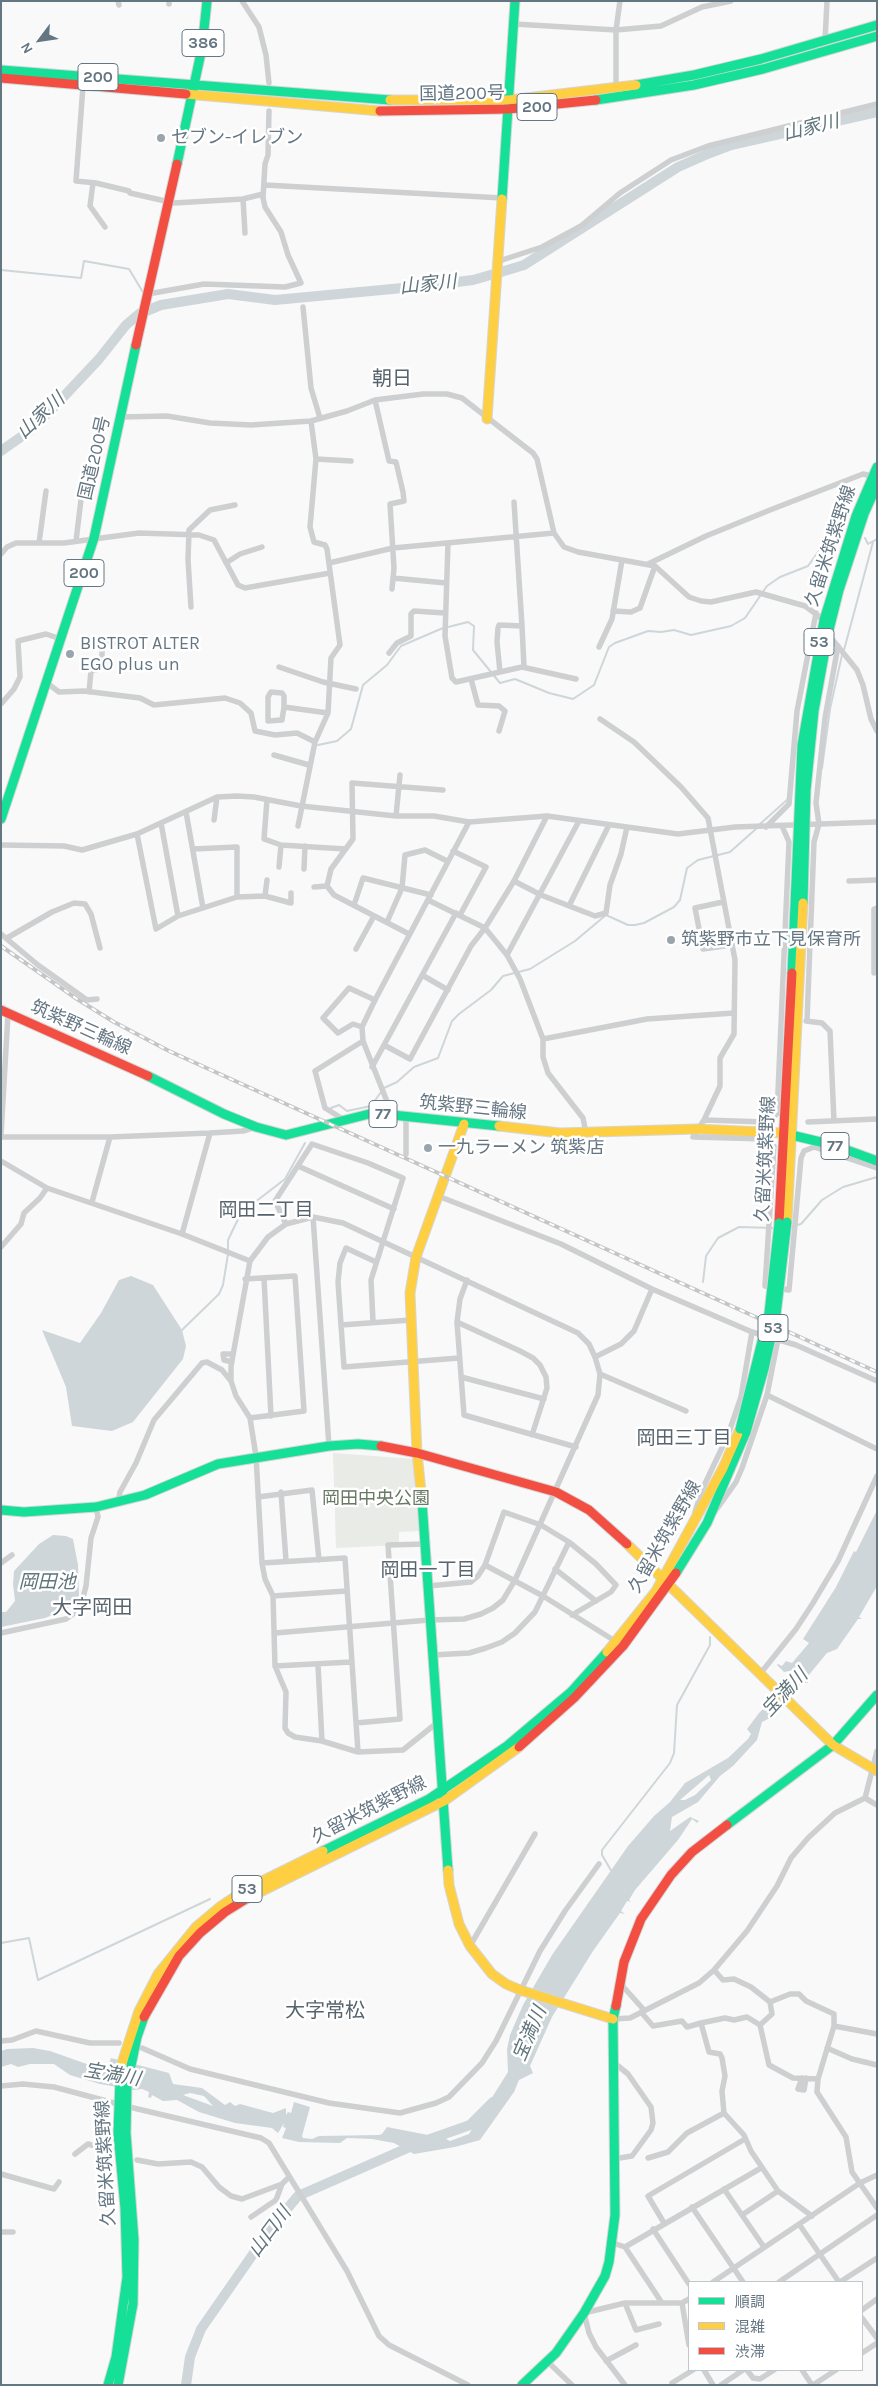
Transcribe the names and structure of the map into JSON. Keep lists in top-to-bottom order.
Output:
{
  "streets": {
    "main road": [
      "386",
      "200",
      "国道200号",
      "久留米筑紫野線",
      "53",
      "筑紫野三輪線",
      "77"
    ]
  },
  "crossings": [
    ["386", "国道200号"],
    ["200", "国道200号"],
    ["久留米筑紫野線", "筑紫野三輪線"]
  ],
  "districts": [
    "朝日",
    "岡田二丁目",
    "岡田三丁目",
    "岡田一丁目",
    "大字岡田",
    "大字常松"
  ],
  "water": [
    "山家川",
    "岡田池",
    "宝満川",
    "山口川"
  ],
  "parks": ["岡田中央公園"],
  "places": [
    "セブン-イレブン",
    "BISTROT ALTER EGO plus un",
    "筑紫野市立下見保育所",
    "一九ラーメン 筑紫店"
  ],
  "legend": ["順調", "混雑", "渋滞"],
  "north": "bottom left"
}
